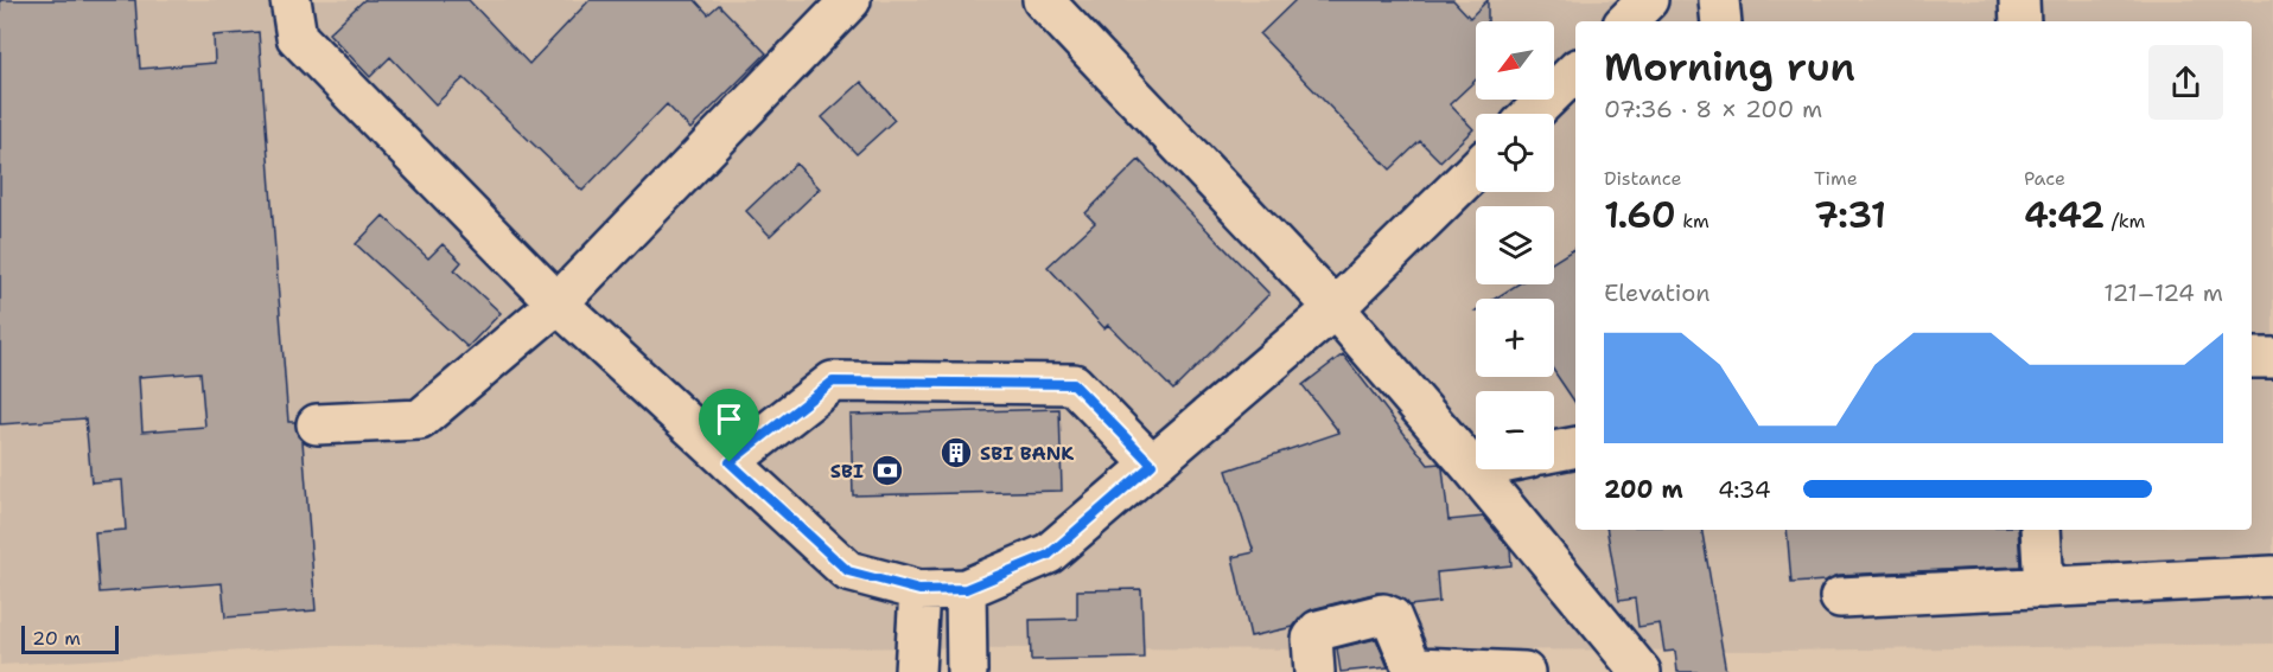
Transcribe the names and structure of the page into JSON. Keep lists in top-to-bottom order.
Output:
{
  "places": {
    "building": ["SBI BANK"],
    "bank": ["SBI"]
  },
  "scale_bar": "20 m",
  "north": "bottom left",
  "page": {
    "map_buttons": ["+", "−"],
    "heading": ["Morning run", "07:36 · 8 × 200 m"],
    "stats": [
      ["Distance", "1.60 km"],
      ["Time", "7:31"],
      ["Pace", "4:42 /km"]
    ],
    "chart": ["Elevation", "121–124 m"],
    "list": [
      {
        "name": "200 m",
        "note": "4:34"
      }
    ],
    "scale": "20 m"
  }
}
